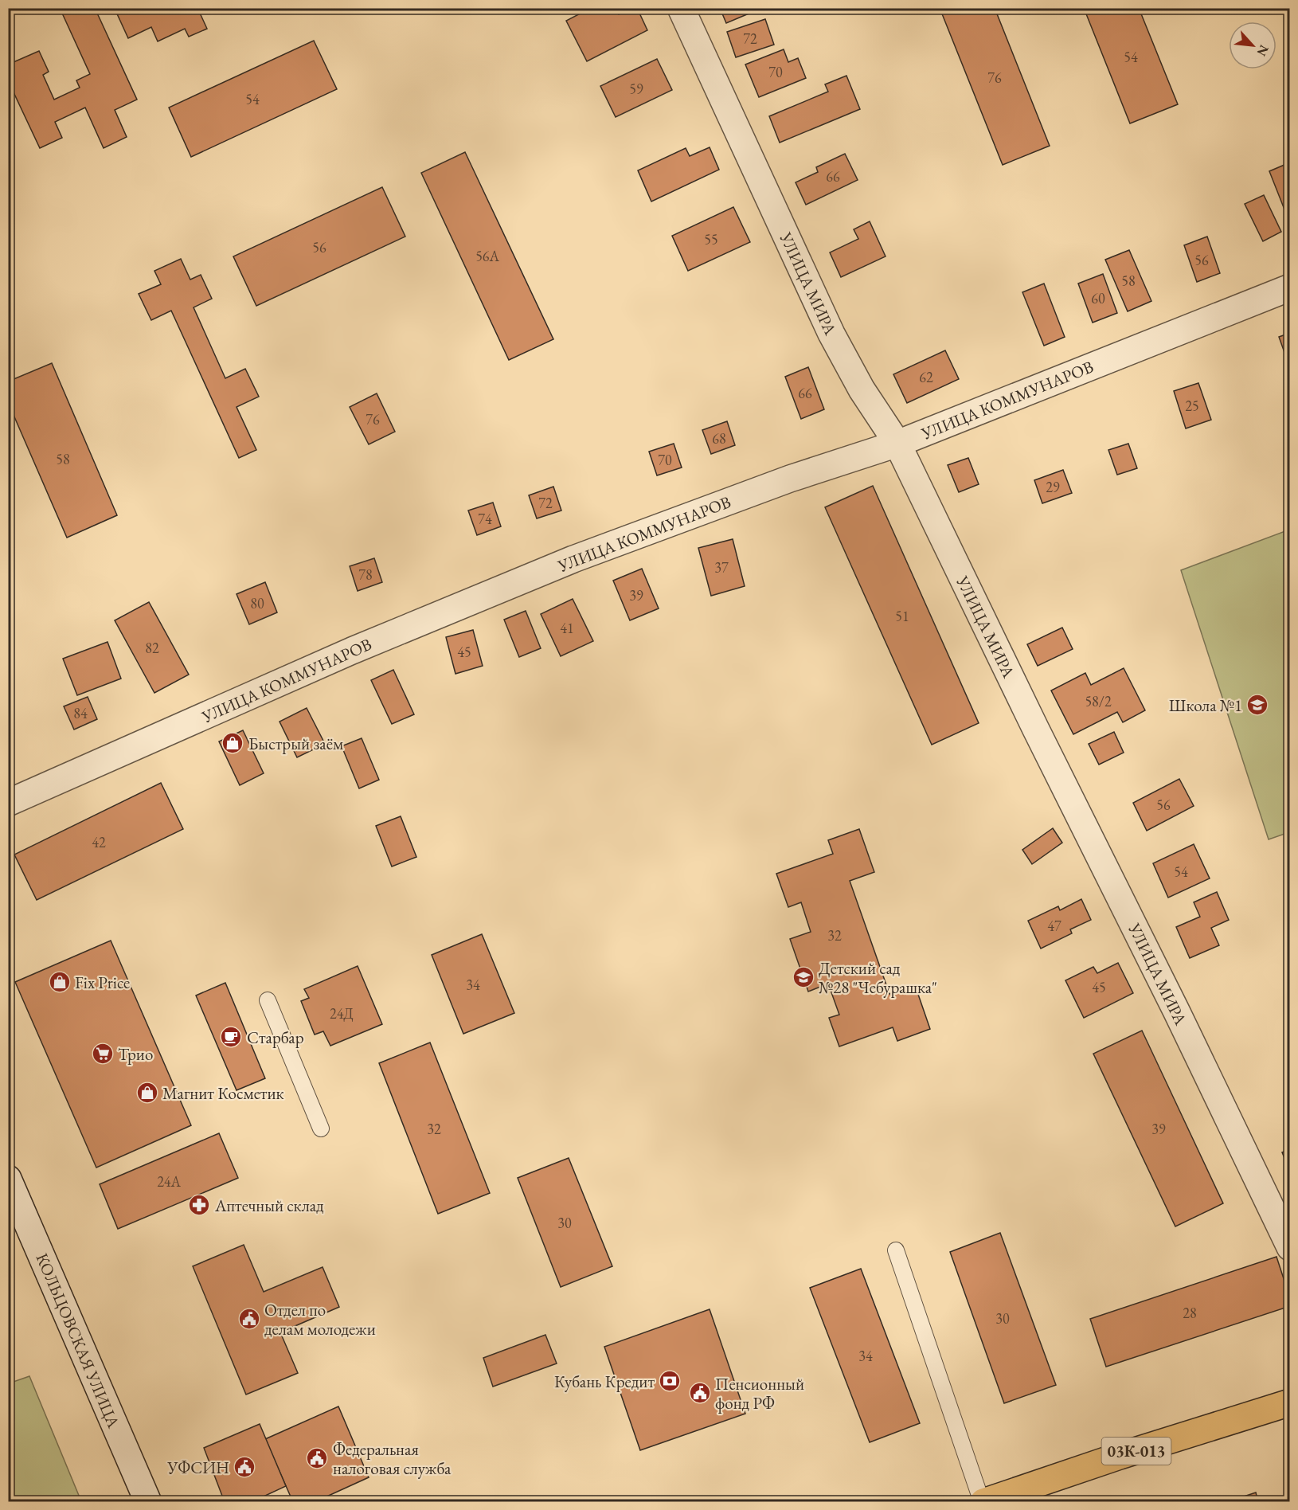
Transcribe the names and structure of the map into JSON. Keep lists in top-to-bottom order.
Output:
{
  "streets": {
    "main road": ["03К-013"],
    "street": ["УЛИЦА МИРА", "УЛИЦА КОММУНАРОВ", "КОЛЬЦОВСКАЯ УЛИЦА"]
  },
  "crossings": [
    ["УЛИЦА МИРА", "УЛИЦА КОММУНАРОВ"]
  ],
  "places": {
    "school or university": ["Школа №1", "Детский сад №28 \"Чебурашка\""],
    "shop": ["Быстрый заём", "Fix Price", "Магнит Косметик"],
    "cafe": ["Старбар"],
    "supermarket": ["Трио"],
    "pharmacy": ["Аптечный склад"],
    "public building": [
      "Отдел по делам молодежи",
      "Пенсионный фонд РФ",
      "Федеральная налоговая служба",
      "УФСИН"
    ],
    "bank": ["Кубань Кредит"]
  },
  "house_numbers": [
    "72",
    "54",
    "70",
    "76",
    "59",
    "54",
    "66",
    "55",
    "56",
    "56А",
    "56",
    "58",
    "60",
    "62",
    "66",
    "25",
    "76",
    "68",
    "58",
    "70",
    "29",
    "72",
    "74",
    "37",
    "78",
    "39",
    "80",
    "51",
    "41",
    "82",
    "45",
    "58/2",
    "84",
    "56",
    "42",
    "54",
    "47",
    "32",
    "34",
    "45",
    "24Д",
    "32",
    "39",
    "24А",
    "30",
    "28",
    "30",
    "34"
  ],
  "north": "bottom right"
}
